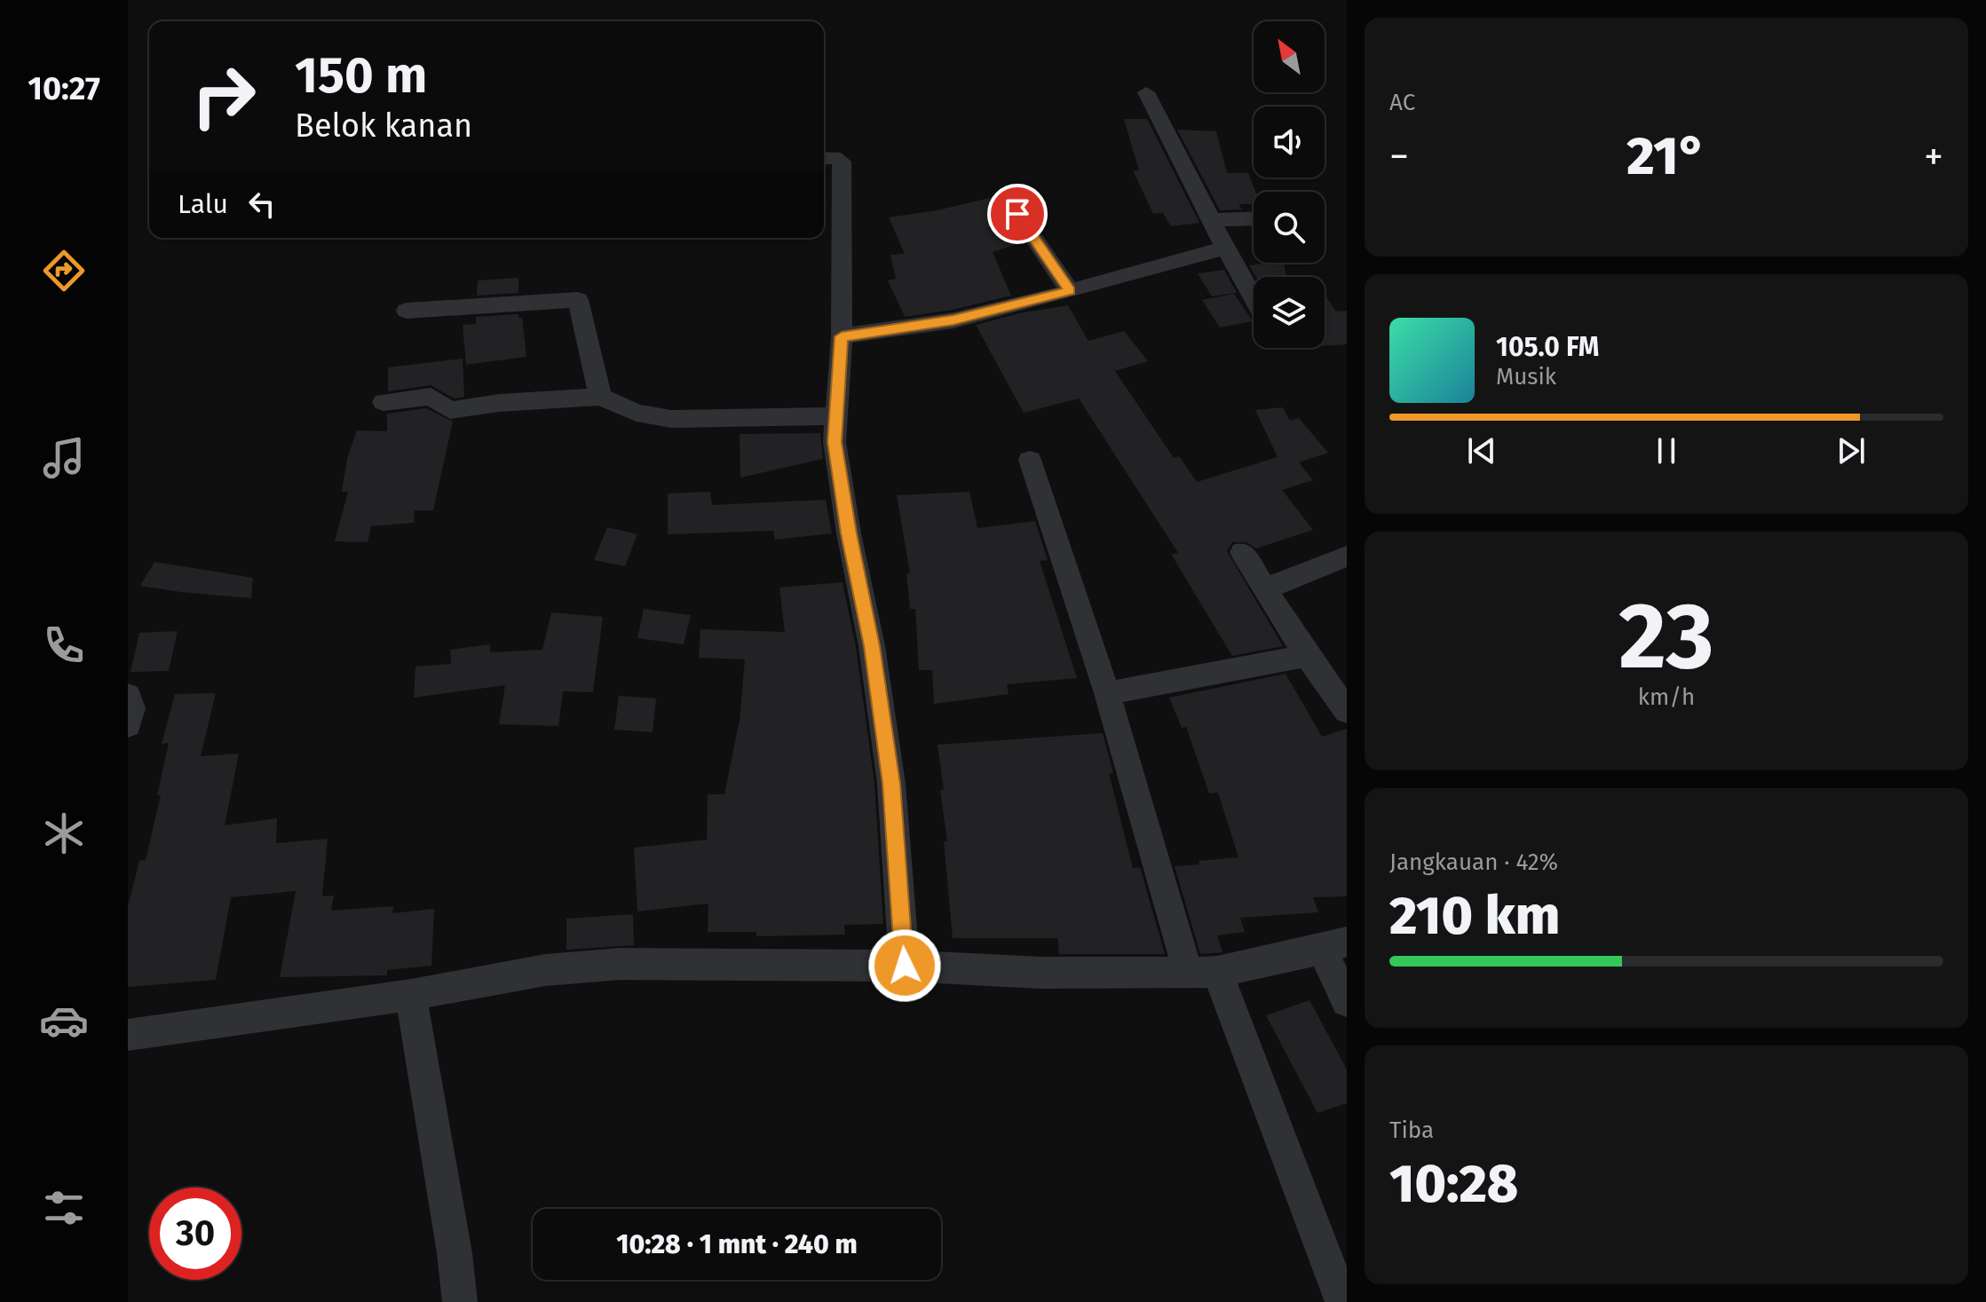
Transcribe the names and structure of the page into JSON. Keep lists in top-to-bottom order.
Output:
{
  "north": "top left",
  "page": {
    "tabs": "10:27",
    "tile": [
      "AC",
      ["23", "km/h"],
      ["Jangkauan · 42%", "210 km"],
      ["Tiba", "10:28"]
    ],
    "turn": ["150 m", "Belok kanan"],
    "heat": ["−", "21°", "+"],
    "then": "Lalu",
    "song": ["105.0 FM", "Musik"],
    "limit": "30",
    "trip": "10:28 · 1 mnt · 240 m"
  }
}
